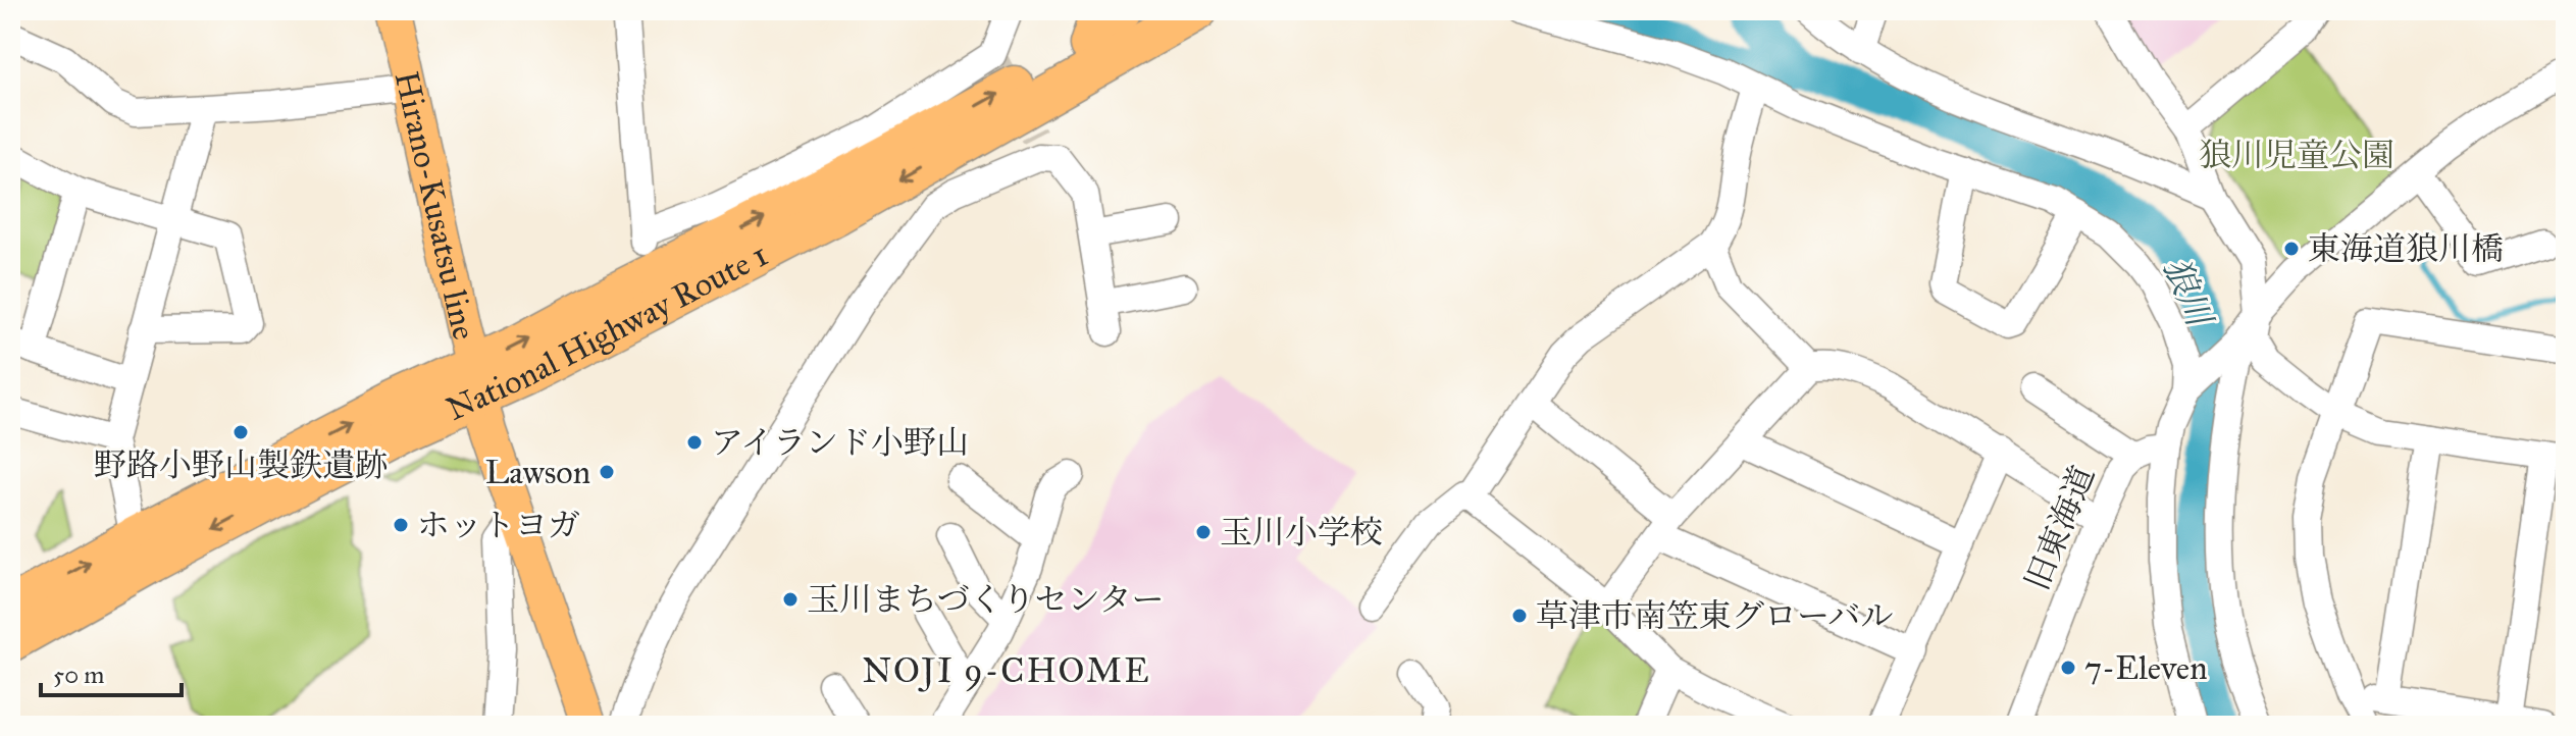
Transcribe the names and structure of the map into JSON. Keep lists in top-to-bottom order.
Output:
{
  "streets": {
    "highway": ["National Highway Route 1"],
    "main road": ["Hirano-Kusatsu line"],
    "street": ["旧東海道"]
  },
  "crossings": [
    ["Hirano-Kusatsu line", "National Highway Route 1"]
  ],
  "districts": ["NOJI 9-CHOME"],
  "water": ["狼川"],
  "parks": ["狼川児童公園"],
  "places": [
    "東海道狼川橋",
    "野路小野山製鉄遺跡",
    "アイランド小野山",
    "Lawson",
    "ホットヨガ",
    "玉川小学校",
    "玉川まちづくりセンター",
    "草津市南笠東グローバル",
    "7-Eleven"
  ],
  "scale_bar": "50 m"
}
